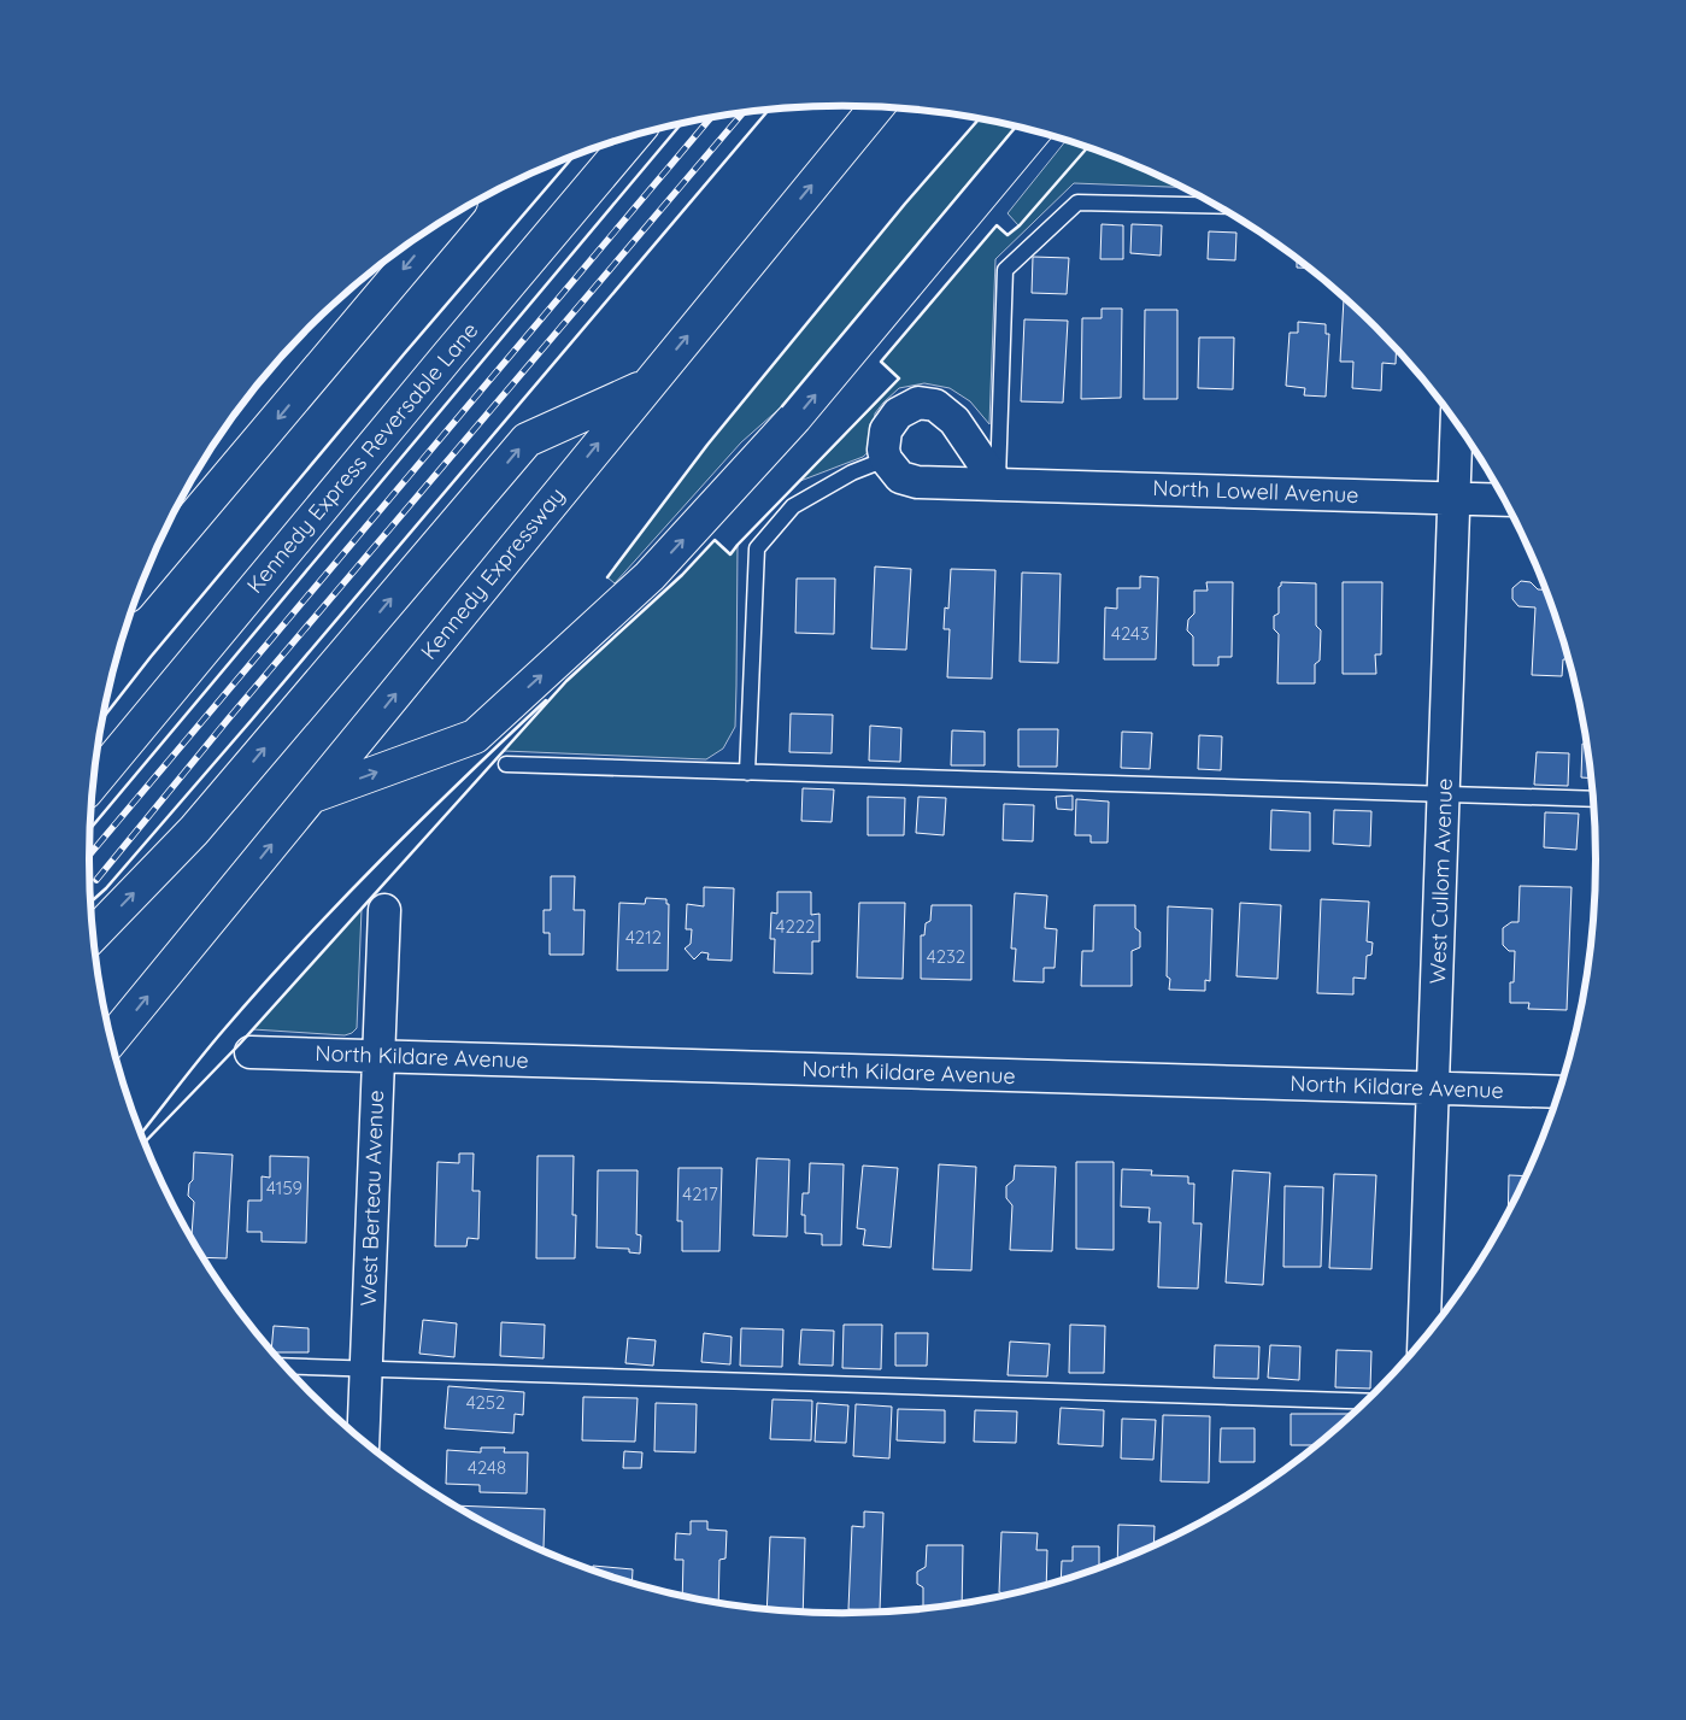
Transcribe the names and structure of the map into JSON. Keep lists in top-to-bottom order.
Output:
{
  "streets": {
    "highway": ["Kennedy Express Reversable Lane", "Kennedy Expressway"],
    "street": [
      "North Lowell Avenue",
      "West Cullom Avenue",
      "North Kildare Avenue",
      "West Berteau Avenue"
    ]
  },
  "crossings": [
    ["North Lowell Avenue", "West Cullom Avenue"],
    ["West Cullom Avenue", "North Kildare Avenue"],
    ["North Kildare Avenue", "West Berteau Avenue"]
  ],
  "house_numbers": [
    "4243",
    "4222",
    "4212",
    "4232",
    "4159",
    "4217",
    "4252",
    "4248"
  ]
}
